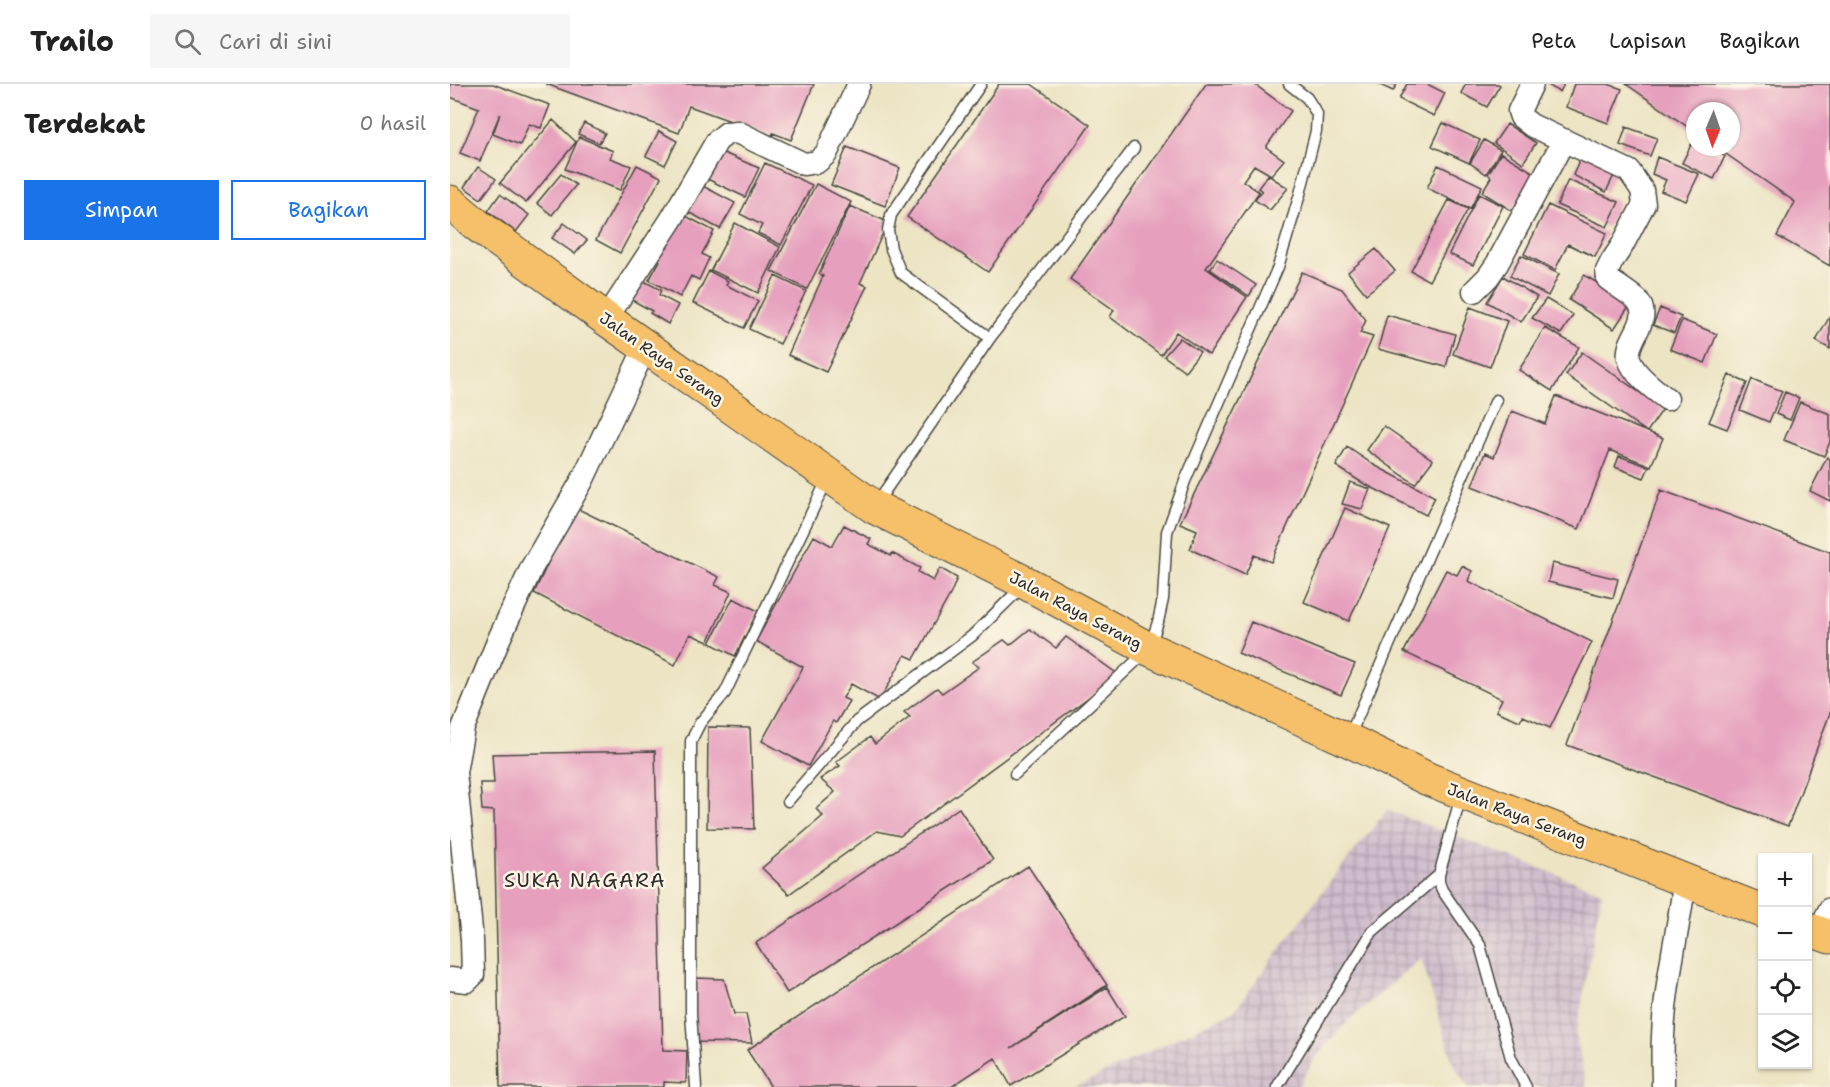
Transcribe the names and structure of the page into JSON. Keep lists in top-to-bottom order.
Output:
{
  "streets": {
    "highway": ["Jalan Raya Serang"]
  },
  "districts": ["SUKA NAGARA"],
  "north": "bottom",
  "page": {
    "header": "Trailo",
    "search": "Cari di sini",
    "nav": ["Peta", "Lapisan", "Bagikan"],
    "heading": ["Terdekat", "0 hasil"],
    "buttons": ["Simpan", "Bagikan"],
    "map_buttons": ["+", "−"]
  }
}
